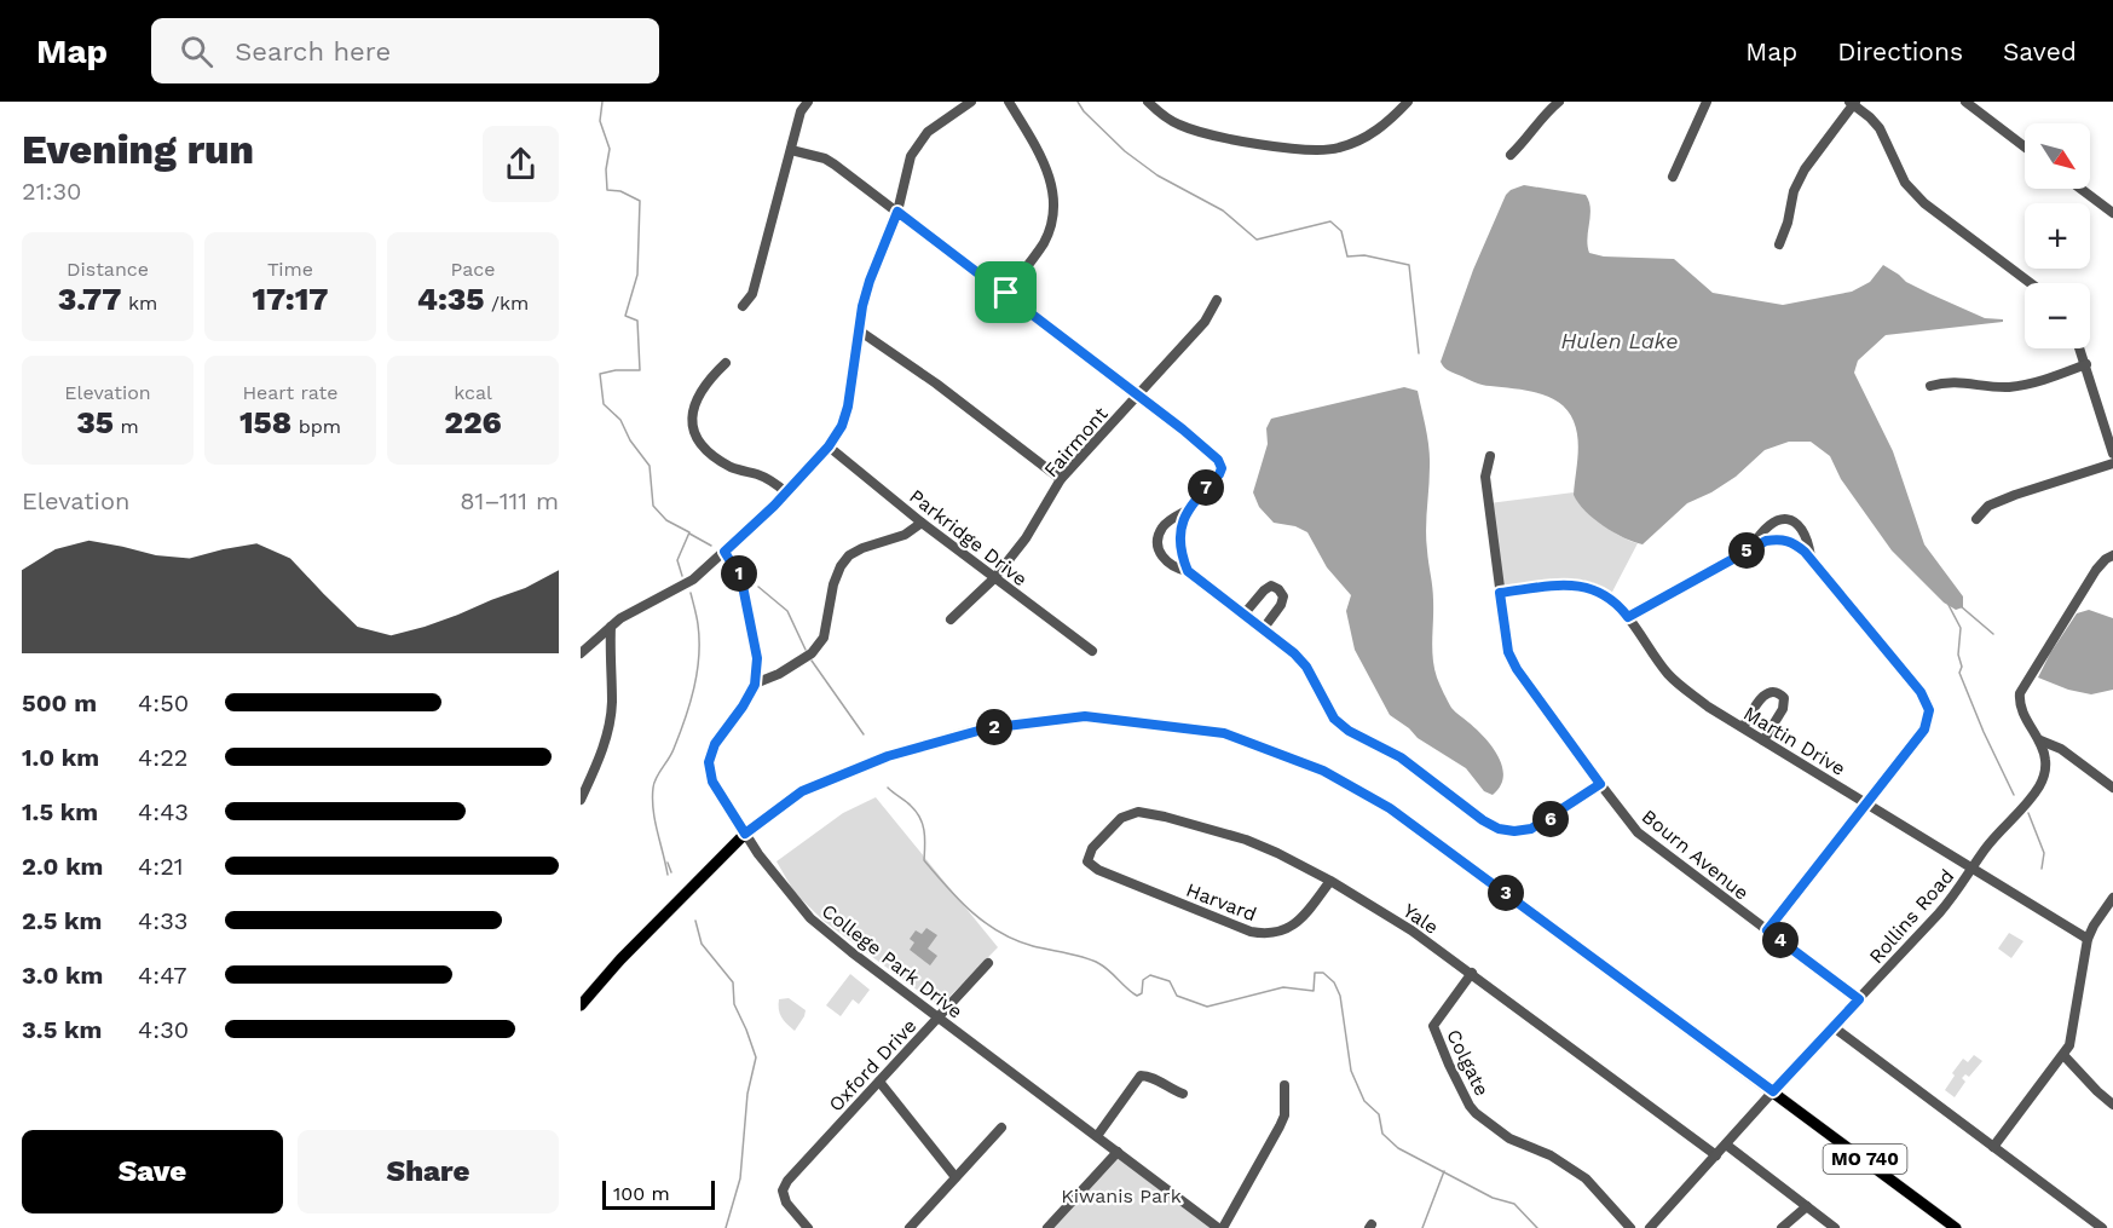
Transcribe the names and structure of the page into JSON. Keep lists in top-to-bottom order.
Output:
{
  "streets": {
    "main road": ["MO 740"],
    "street": [
      "Fairmont",
      "Parkridge Drive",
      "Martin Drive",
      "Bourn Avenue",
      "Harvard",
      "Rollins Road",
      "Yale",
      "College Park Drive",
      "Colgate",
      "Oxford Drive"
    ]
  },
  "crossings": [
    ["Fairmont", "Parkridge Drive"],
    ["Martin Drive", "Bourn Avenue"],
    ["Martin Drive", "Rollins Road"],
    ["Bourn Avenue", "Rollins Road"],
    ["Harvard", "Yale"],
    ["Rollins Road", "Yale"],
    ["Rollins Road", "MO 740"],
    ["Yale", "Colgate"],
    ["College Park Drive", "Oxford Drive"],
    ["College Park Drive", "MO 740"]
  ],
  "water": ["Hulen Lake"],
  "parks": ["Kiwanis Park"],
  "scale_bar": "100 m",
  "north": "bottom right",
  "page": {
    "header": "Map",
    "search": "Search here",
    "nav": ["Map", "Directions", "Saved"],
    "heading": ["Evening run", "21:30"],
    "map_buttons": ["+", "−"],
    "stats": [
      ["Distance", "3.77 km"],
      ["Time", "17:17"],
      ["Pace", "4:35 /km"],
      ["Elevation", "35 m"],
      ["Heart rate", "158 bpm"],
      ["kcal", "226"]
    ],
    "pins": [
      "7",
      "5",
      "1",
      "2",
      "6",
      "3",
      "4"
    ],
    "chart": ["Elevation", "81–111 m"],
    "list": [
      {
        "name": "500 m",
        "note": "4:50"
      },
      {
        "name": "1.0 km",
        "note": "4:22"
      },
      {
        "name": "1.5 km",
        "note": "4:43"
      },
      {
        "name": "2.0 km",
        "note": "4:21"
      },
      {
        "name": "2.5 km",
        "note": "4:33"
      },
      {
        "name": "3.0 km",
        "note": "4:47"
      },
      {
        "name": "3.5 km",
        "note": "4:30"
      }
    ],
    "buttons": ["Save", "Share"],
    "scale": "100 m"
  }
}
